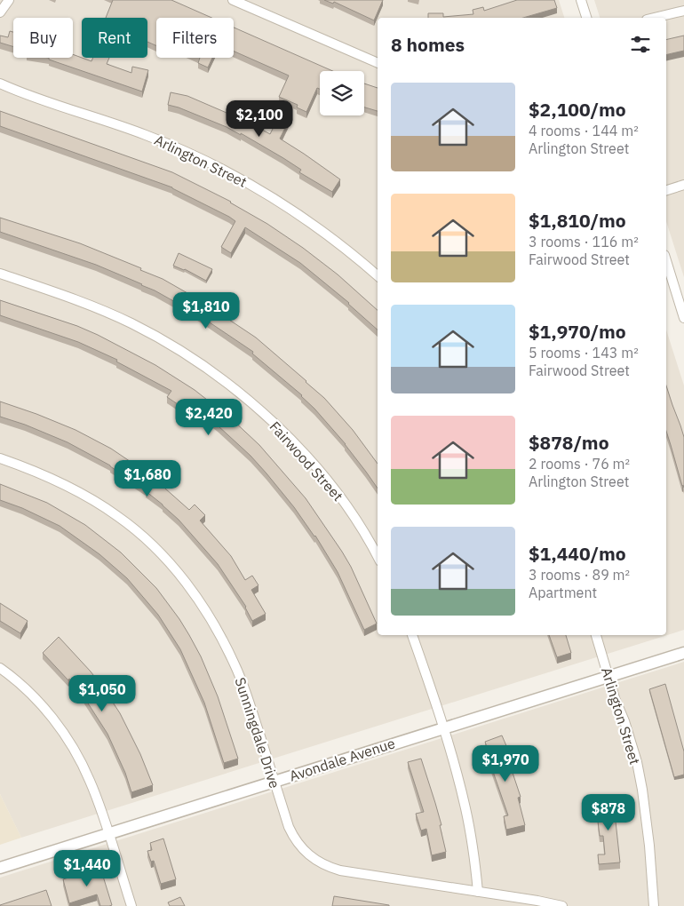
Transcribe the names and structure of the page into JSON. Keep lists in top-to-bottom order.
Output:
{
  "streets": {
    "street": [
      "Arlington Street",
      "Fairwood Street",
      "Sunningdale Drive",
      "Avondale Avenue"
    ]
  },
  "crossings": [
    ["Arlington Street", "Avondale Avenue"],
    ["Sunningdale Drive", "Avondale Avenue"]
  ],
  "page": {
    "chip": ["Buy", "Rent", "Filters"],
    "heading": "8 homes",
    "list": [
      {
        "name": "$2,100/mo",
        "note": "4 rooms · 144 m² · Arlington Street"
      },
      {
        "name": "$1,810/mo",
        "note": "3 rooms · 116 m² · Fairwood Street"
      },
      {
        "name": "$1,970/mo",
        "note": "5 rooms · 143 m² · Fairwood Street"
      },
      {
        "name": "$878/mo",
        "note": "2 rooms · 76 m² · Arlington Street"
      },
      {
        "name": "$1,440/mo",
        "note": "3 rooms · 89 m² · Apartment"
      }
    ],
    "price": [
      "$2,100",
      "$1,810",
      "$2,420",
      "$1,680",
      "$1,050",
      "$1,970",
      "$878",
      "$1,440"
    ]
  }
}
